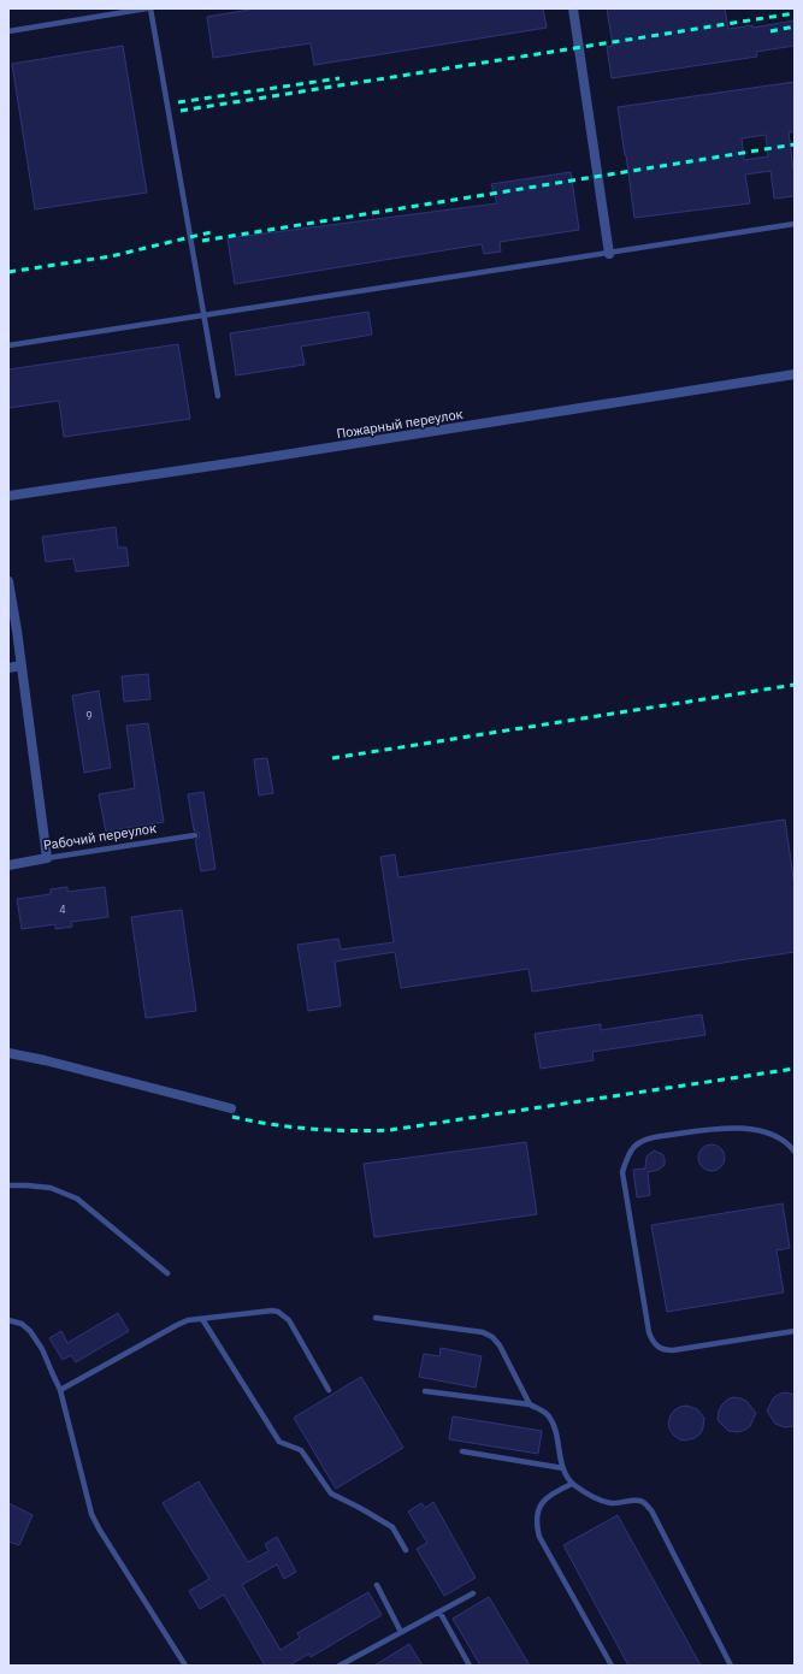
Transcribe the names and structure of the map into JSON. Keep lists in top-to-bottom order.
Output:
{
  "streets": {
    "street": ["Пожарный переулок", "Рабочий переулок"]
  },
  "house_numbers": ["9", "4"]
}
